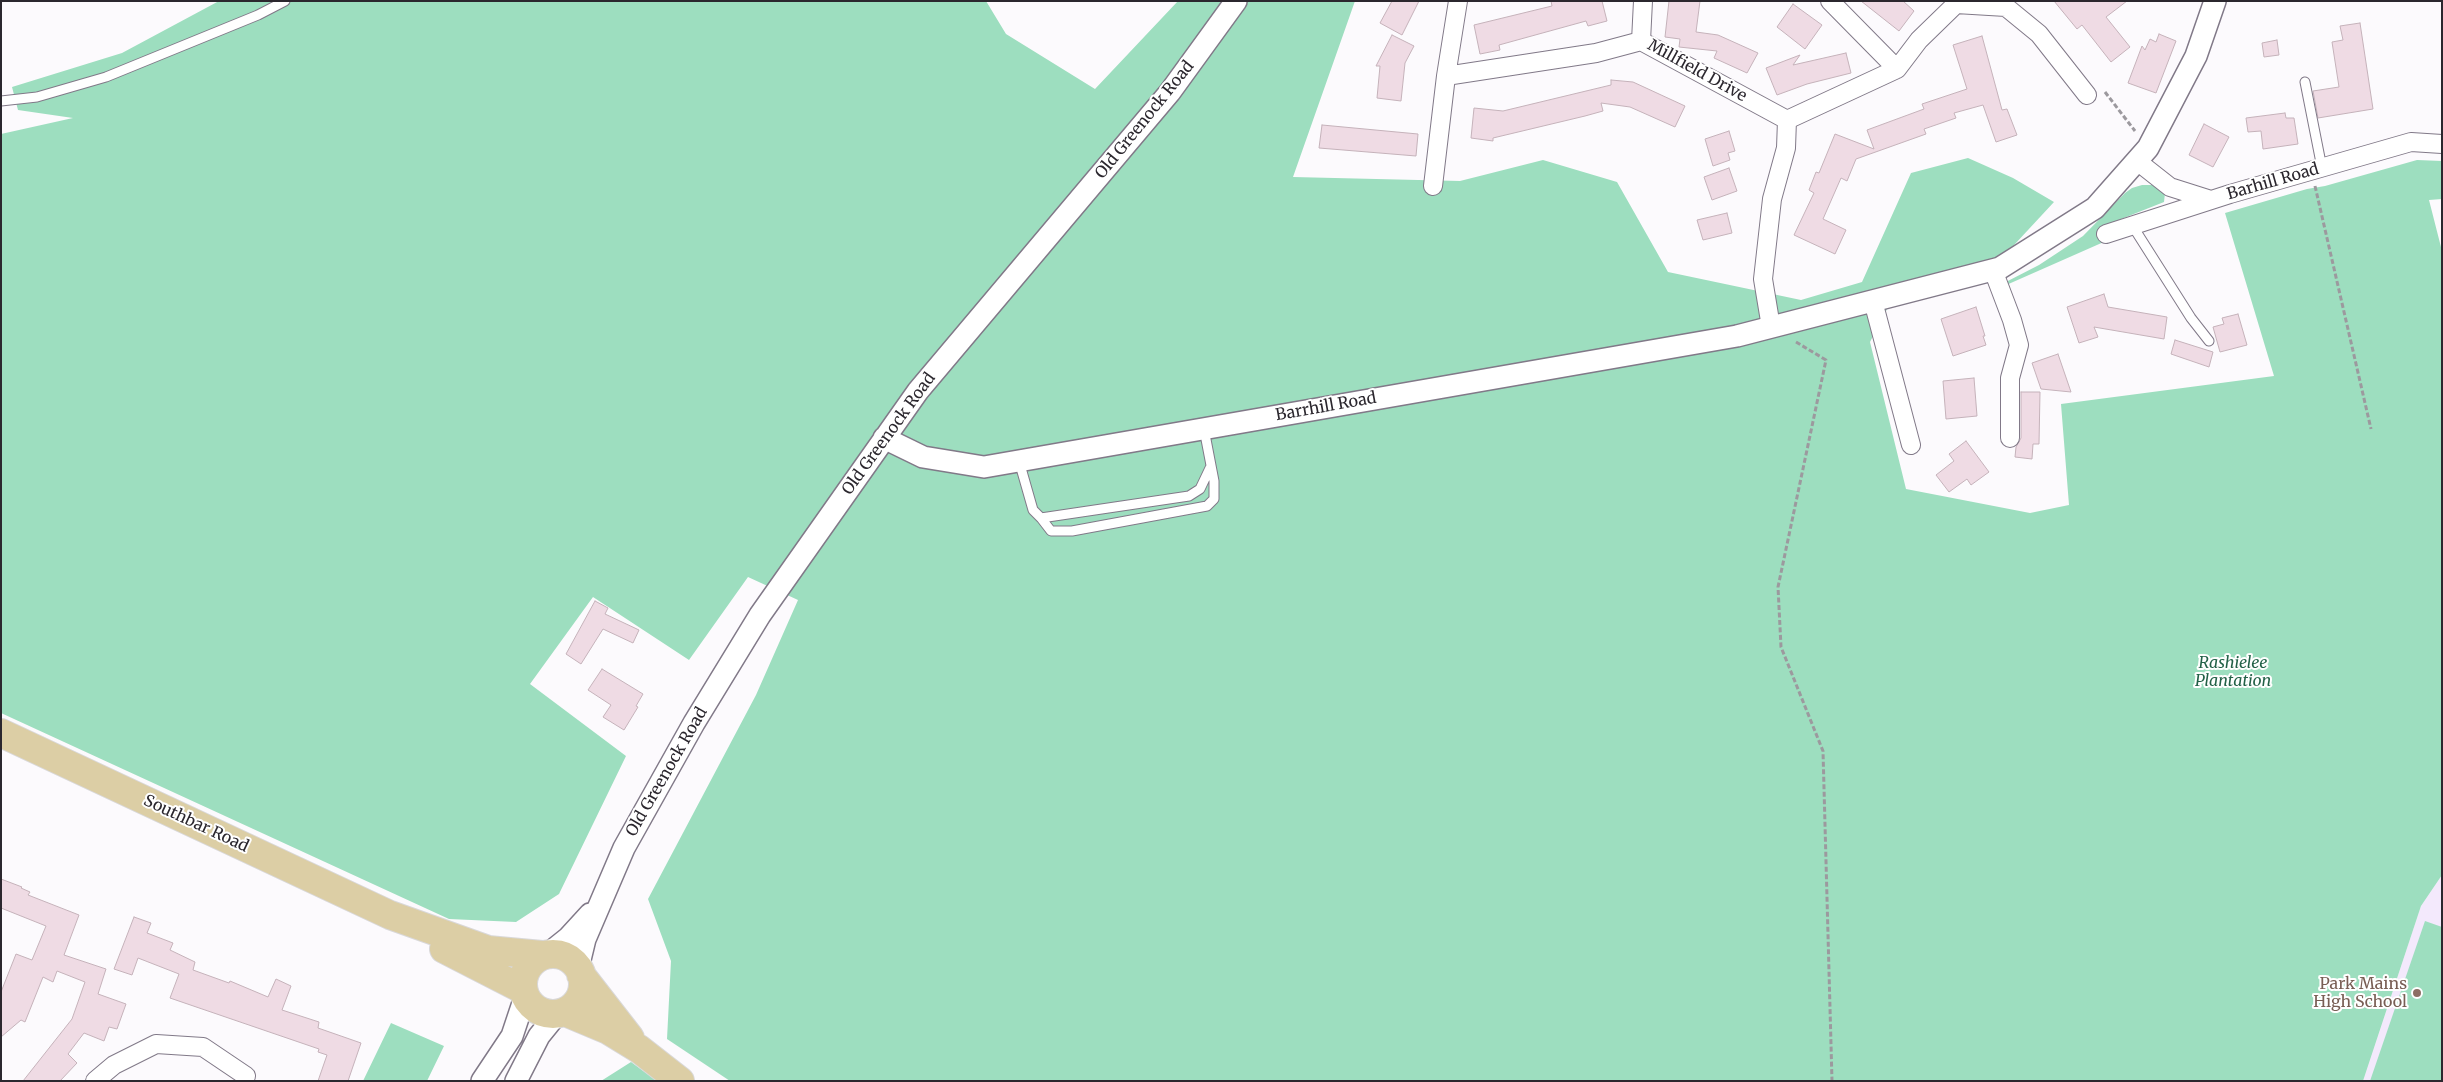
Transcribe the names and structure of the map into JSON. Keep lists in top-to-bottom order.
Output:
{
  "streets": {
    "main road": ["Southbar Road"],
    "street": [
      "Millfield Drive",
      "Old Greenock Road",
      "Barhill Road",
      "Barrhill Road"
    ]
  },
  "crossings": [
    ["Old Greenock Road", "Barrhill Road"],
    ["Old Greenock Road", "Southbar Road"]
  ],
  "parks": ["Rashielee Plantation"],
  "places": ["Park Mains High School"]
}
